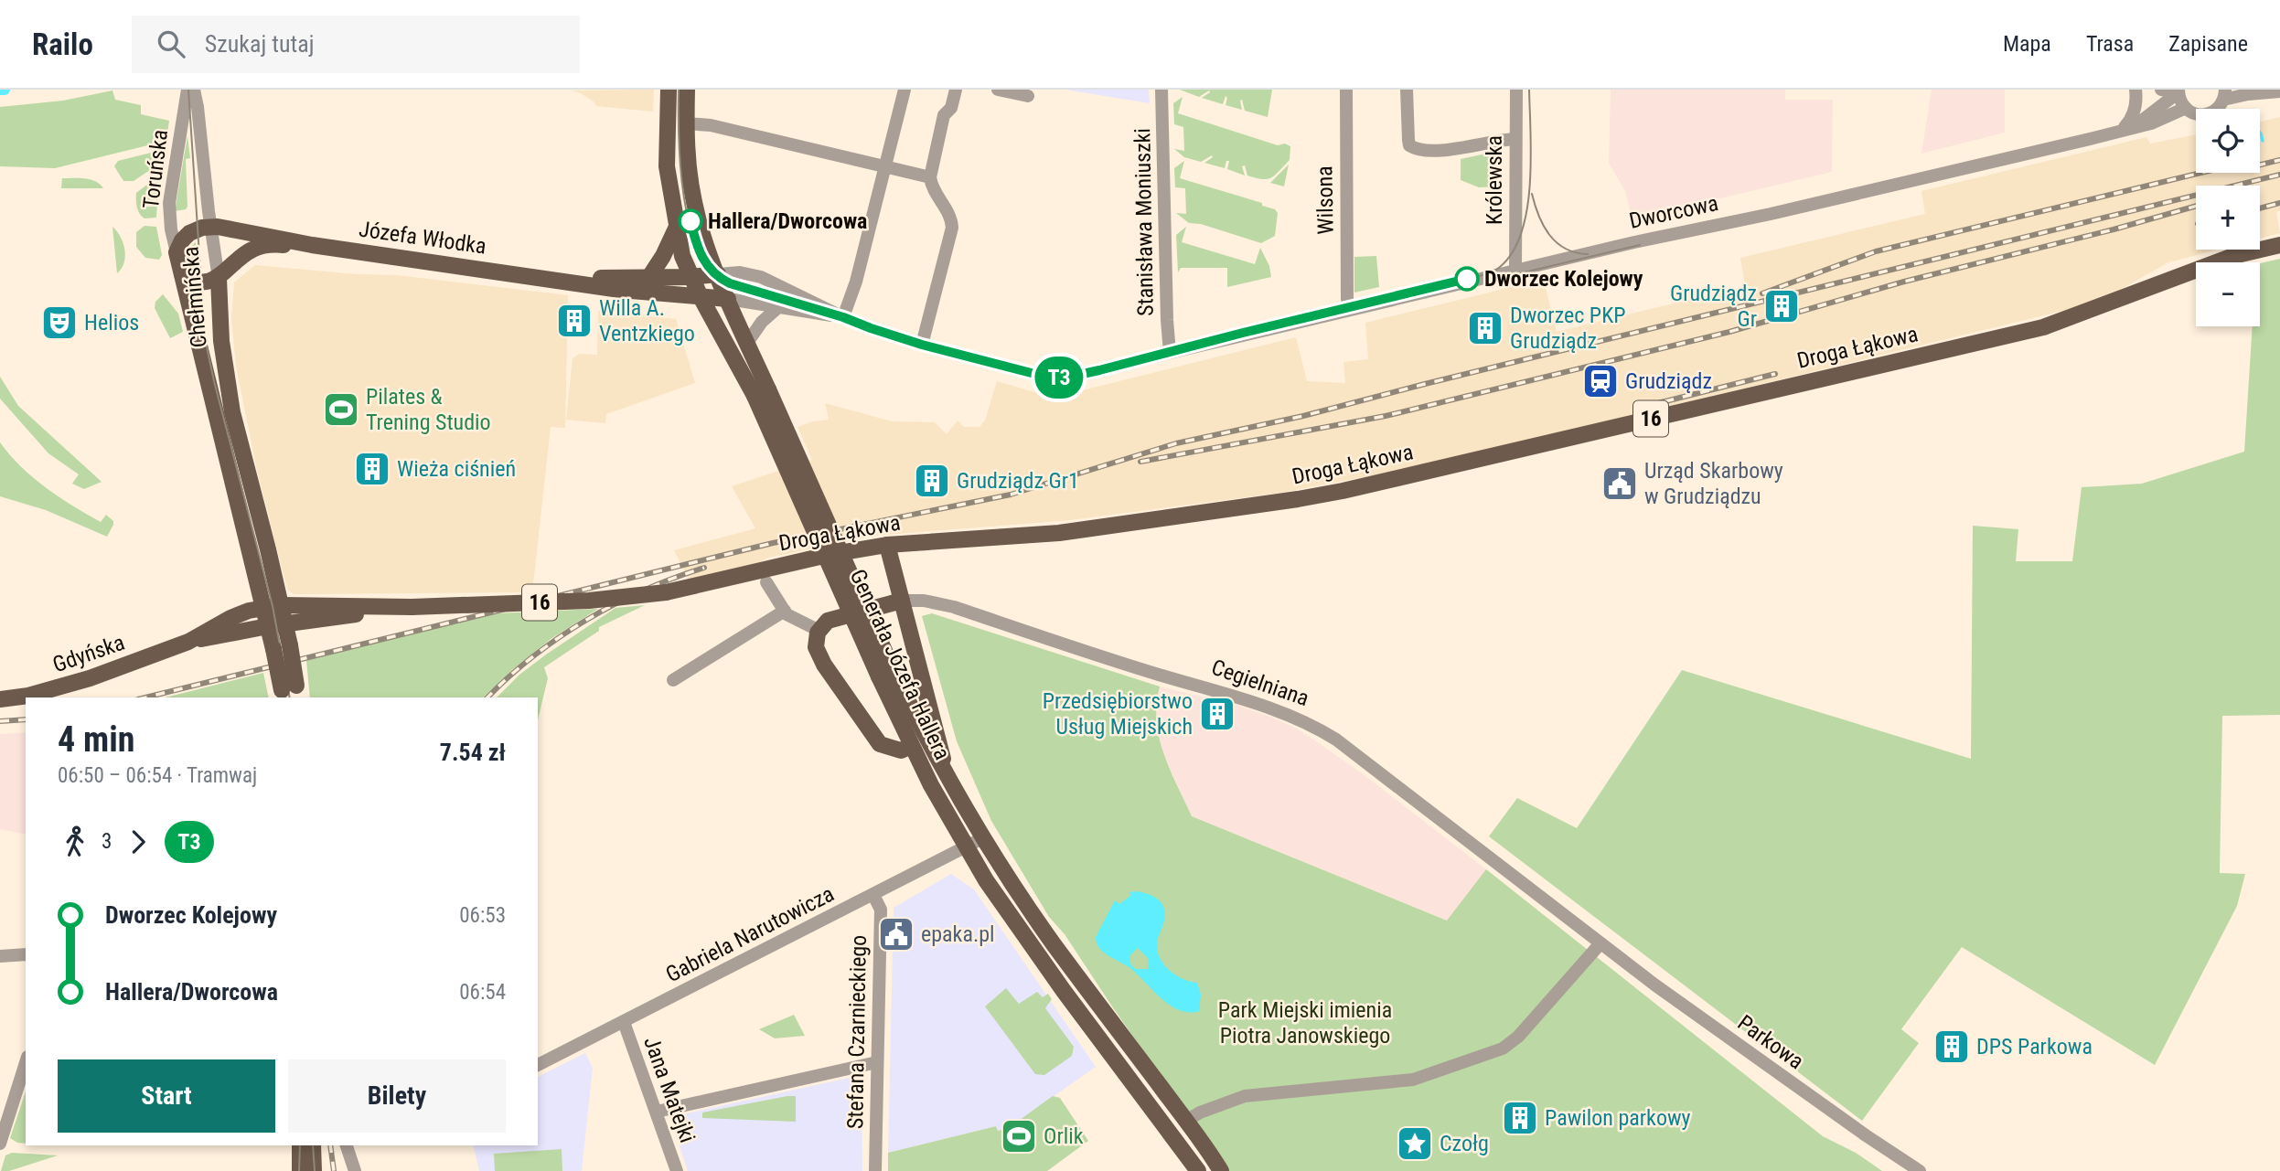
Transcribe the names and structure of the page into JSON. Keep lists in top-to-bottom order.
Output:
{
  "streets": {
    "main road": [
      "Józefa Włodka",
      "Chełmińska",
      "Droga Łąkowa",
      "16",
      "Gdyńska",
      "Generała Józefa Hallera"
    ],
    "street": [
      "Toruńska",
      "Królewska",
      "Wilsona",
      "Dworcowa",
      "Stanisława Moniuszki",
      "Cegielniana",
      "Gabriela Narutowicza",
      "Stefana Czarnieckiego",
      "Parkowa",
      "Jana Matejki"
    ]
  },
  "crossings": [
    ["Toruńska", "Józefa Włodka"],
    ["Toruńska", "Chełmińska"],
    ["Królewska", "Dworcowa"],
    ["Wilsona", "Dworcowa"],
    ["Dworcowa", "Stanisława Moniuszki"],
    ["Józefa Włodka", "Chełmińska"],
    ["Józefa Włodka", "Generała Józefa Hallera"],
    ["Chełmińska", "Droga Łąkowa"],
    ["Chełmińska", "Gdyńska"],
    ["Droga Łąkowa", "Gdyńska"],
    ["Generała Józefa Hallera", "Gabriela Narutowicza"],
    ["Cegielniana", "Parkowa"],
    ["Gabriela Narutowicza", "Stefana Czarnieckiego"],
    ["Gabriela Narutowicza", "Jana Matejki"]
  ],
  "parks": ["Park Miejski imienia Piotra Janowskiego"],
  "places": {
    "other": ["Hallera/Dworcowa", "Dworzec Kolejowy"],
    "building": [
      "Grudziądz Gr",
      "Willa A. Ventzkiego",
      "Dworzec PKP Grudziądz",
      "Wieża ciśnień",
      "Grudziądz Gr1",
      "Przedsiębiorstwo Usług Miejskich",
      "DPS Parkowa",
      "Pawilon parkowy"
    ],
    "theatre": ["Helios"],
    "station": ["Grudziądz"],
    "sports": ["Pilates & Trening Studio", "Orlik"],
    "public building": ["Urząd Skarbowy w Grudziądzu", "epaka.pl"],
    "place": ["Czołg"]
  },
  "lines": ["tram line T3"],
  "page": {
    "header": "Railo",
    "search": "Szukaj tutaj",
    "nav": ["Mapa", "Trasa", "Zapisane"],
    "on_map": "T3",
    "map_buttons": ["+", "−"],
    "heading": ["4 min", "06:50 – 06:54 · Tramwaj", "7.54 zł"],
    "legs": ["3", "T3"],
    "list": [
      {
        "name": "Dworzec Kolejowy",
        "value": "06:53"
      },
      {
        "name": "Hallera/Dworcowa",
        "value": "06:54"
      }
    ],
    "buttons": ["Start", "Bilety"]
  }
}
